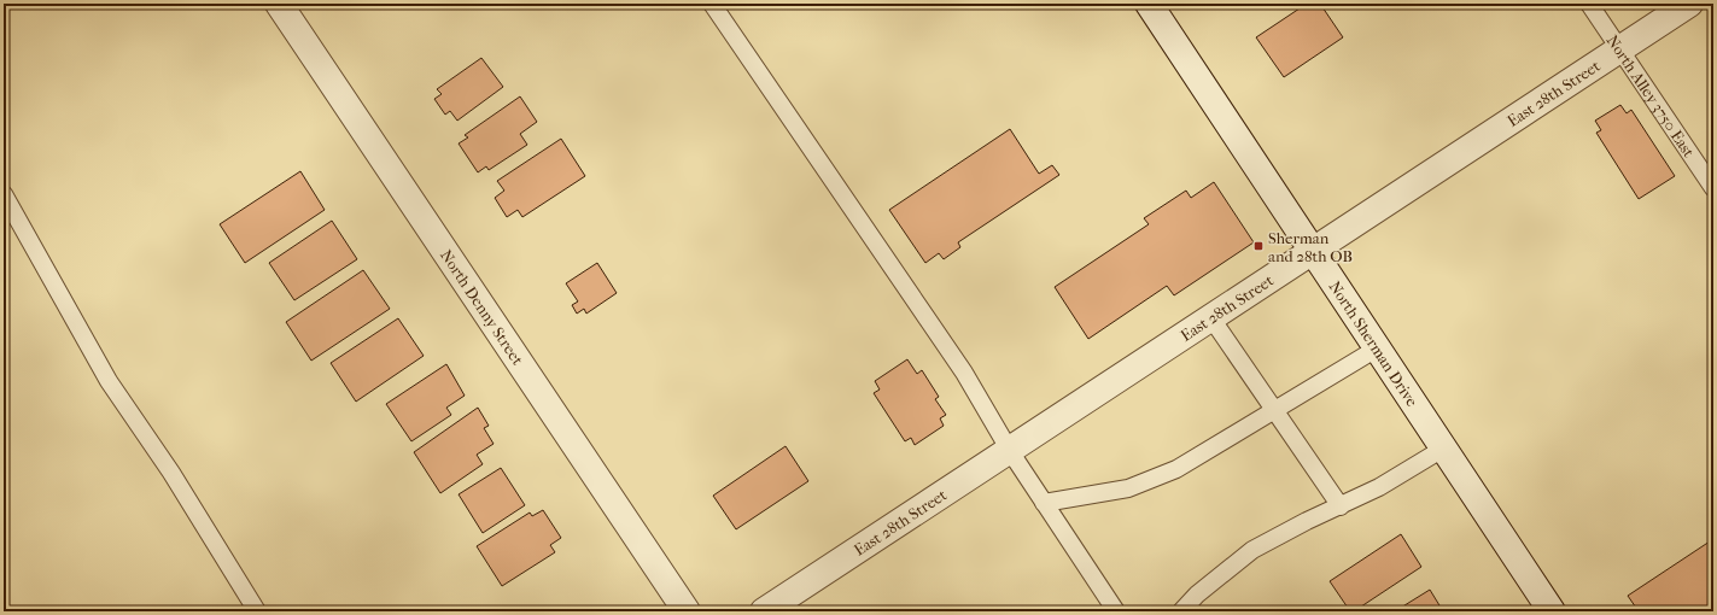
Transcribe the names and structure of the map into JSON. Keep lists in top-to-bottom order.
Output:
{
  "streets": {
    "street": ["East 28th Street", "North Denny Street", "North Sherman Drive"],
    "lane": ["North Alley 3750 East"]
  },
  "crossings": [
    ["East 28th Street", "North Alley 3750 East"],
    ["East 28th Street", "North Sherman Drive"]
  ],
  "places": {
    "transit": ["Sherman and 28th OB"]
  }
}
